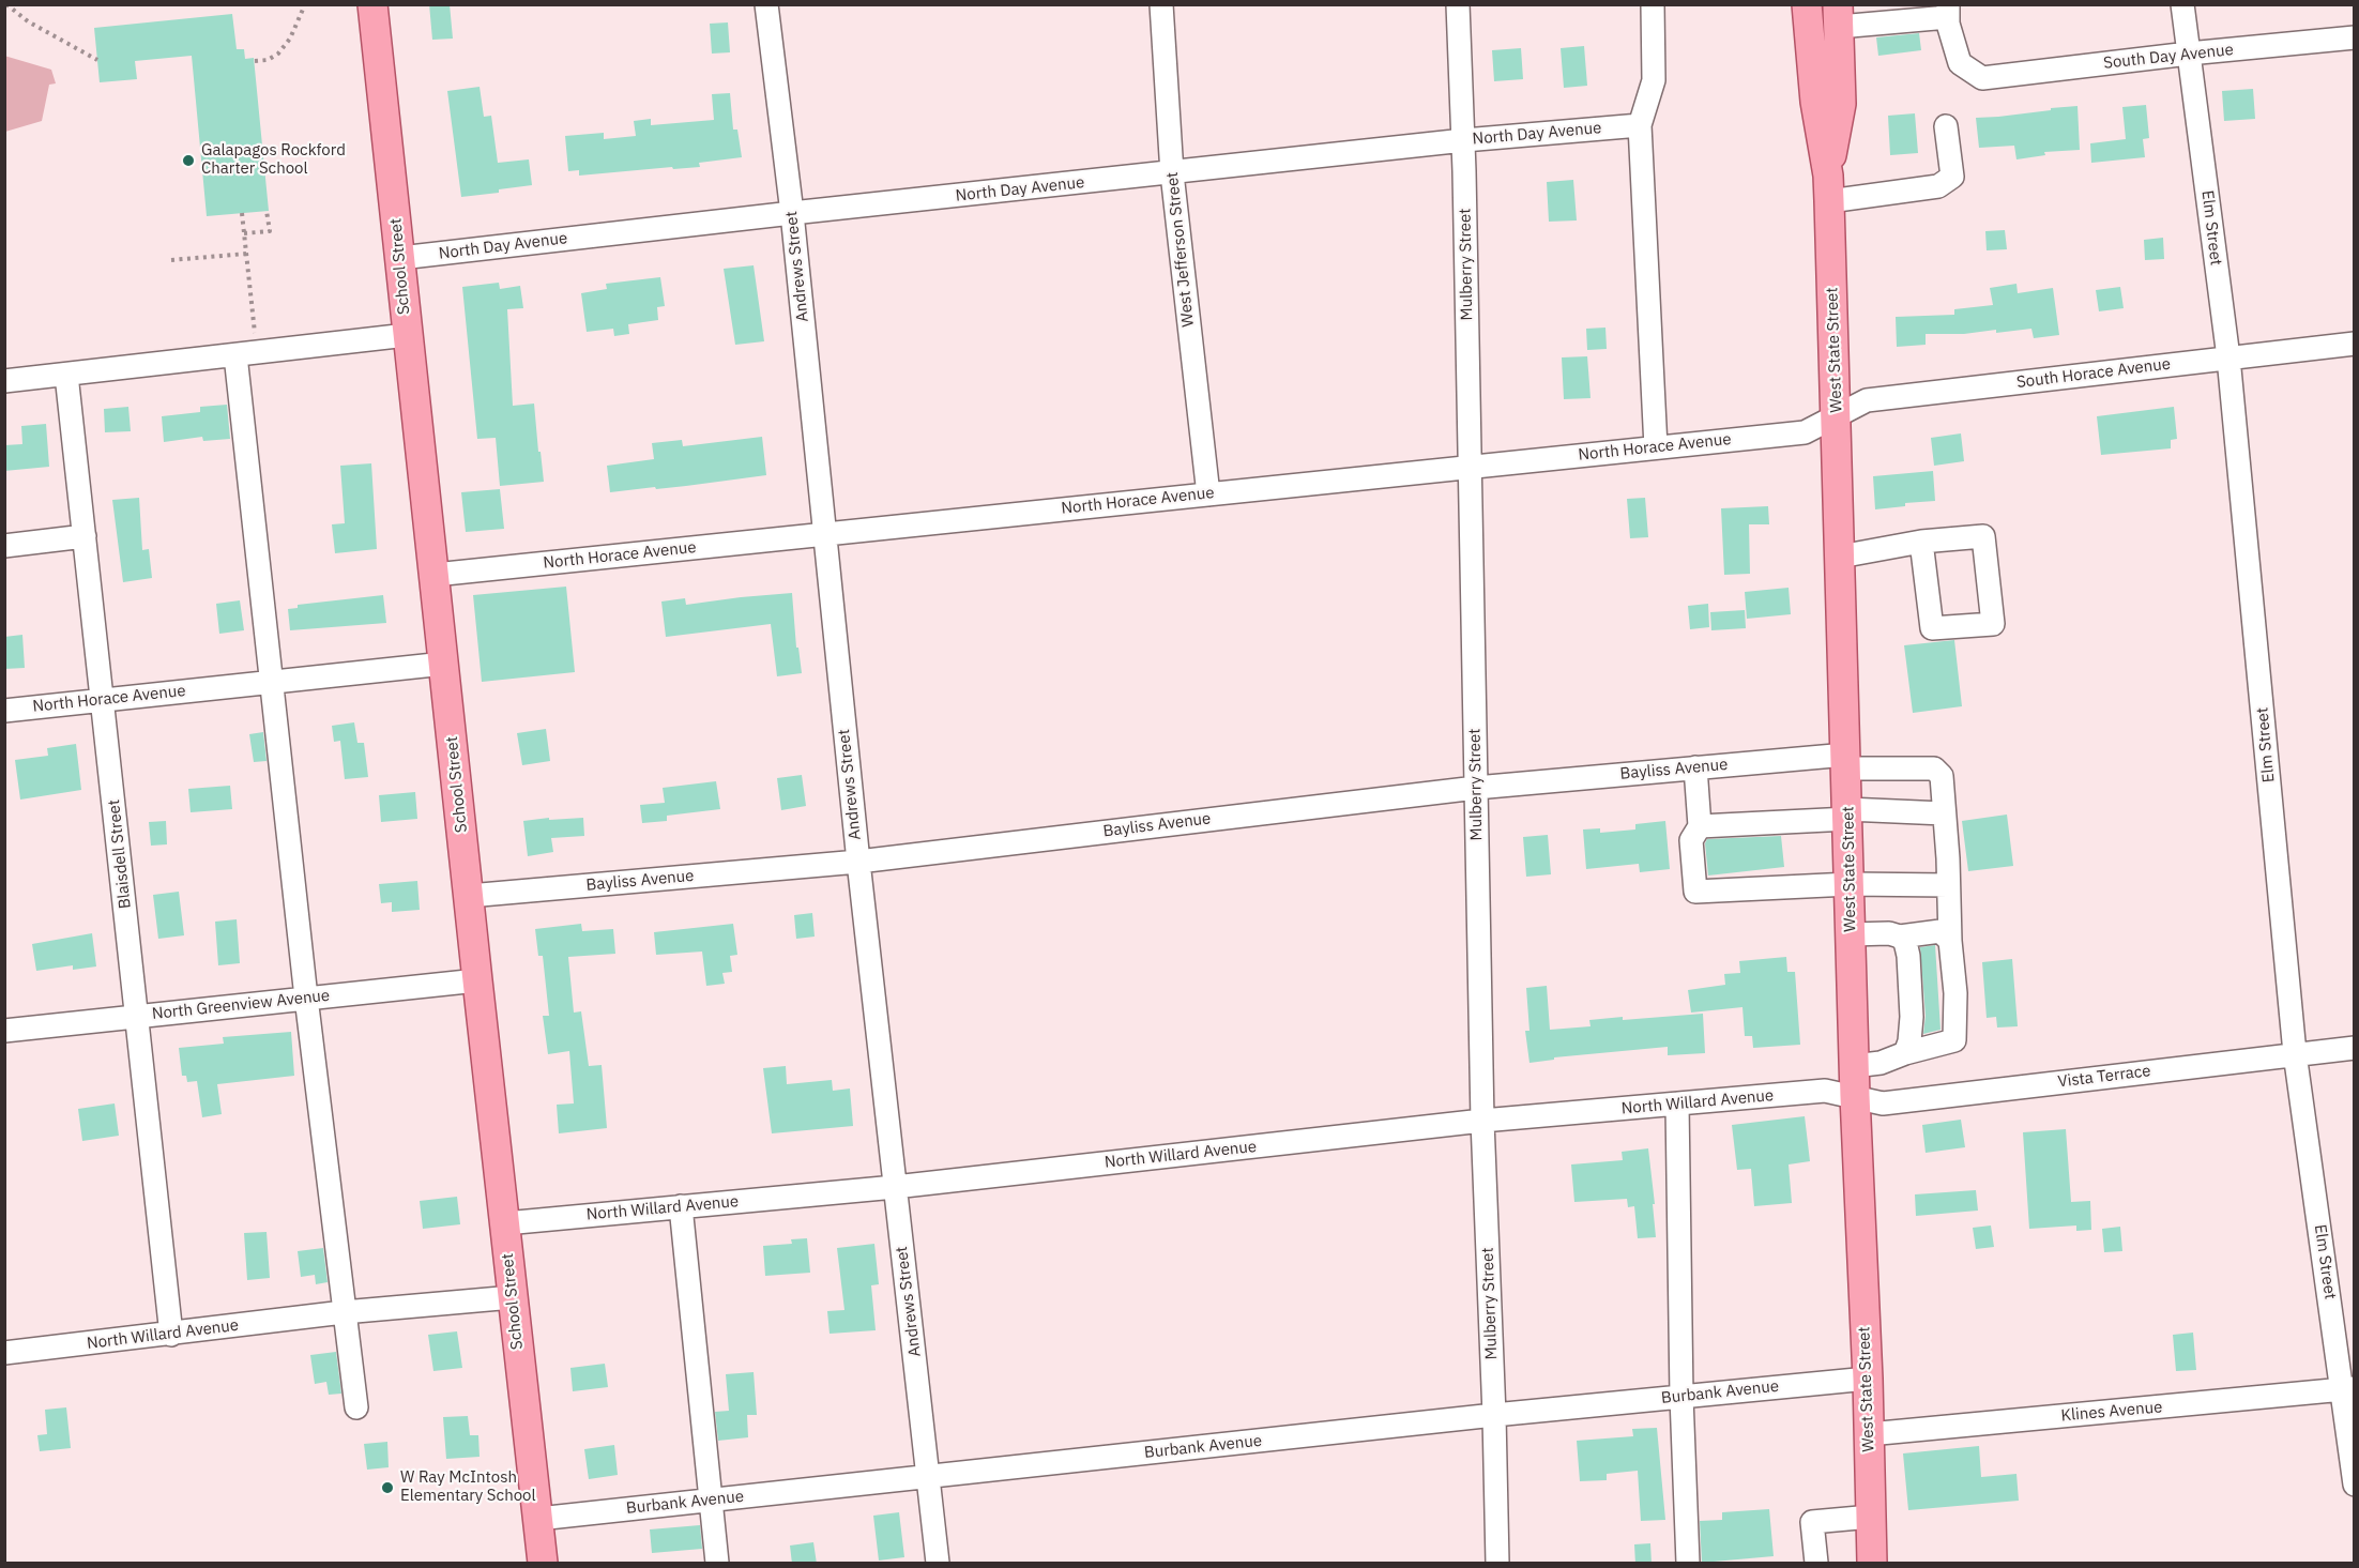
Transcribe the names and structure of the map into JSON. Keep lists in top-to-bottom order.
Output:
{
  "streets": {
    "main road": ["School Street", "West State Street"],
    "street": [
      "South Day Avenue",
      "North Day Avenue",
      "Elm Street",
      "West Jefferson Street",
      "Mulberry Street",
      "Andrews Street",
      "South Horace Avenue",
      "North Horace Avenue",
      "Bayliss Avenue",
      "Blaisdell Street",
      "North Greenview Avenue",
      "Vista Terrace",
      "North Willard Avenue",
      "Burbank Avenue",
      "Klines Avenue"
    ]
  },
  "crossings": [
    ["South Day Avenue", "Elm Street"],
    ["North Day Avenue", "West Jefferson Street"],
    ["North Day Avenue", "Mulberry Street"],
    ["North Day Avenue", "School Street"],
    ["North Day Avenue", "Andrews Street"],
    ["Elm Street", "South Horace Avenue"],
    ["Elm Street", "Vista Terrace"],
    ["Elm Street", "Klines Avenue"],
    ["West Jefferson Street", "North Horace Avenue"],
    ["Mulberry Street", "North Horace Avenue"],
    ["Mulberry Street", "Bayliss Avenue"],
    ["Mulberry Street", "North Willard Avenue"],
    ["Mulberry Street", "Burbank Avenue"],
    ["School Street", "North Horace Avenue"],
    ["School Street", "Bayliss Avenue"],
    ["School Street", "North Greenview Avenue"],
    ["School Street", "North Willard Avenue"],
    ["School Street", "Burbank Avenue"],
    ["Andrews Street", "North Horace Avenue"],
    ["Andrews Street", "Bayliss Avenue"],
    ["Andrews Street", "North Willard Avenue"],
    ["Andrews Street", "Burbank Avenue"],
    ["West State Street", "South Horace Avenue"],
    ["West State Street", "North Horace Avenue"],
    ["West State Street", "Bayliss Avenue"],
    ["West State Street", "Vista Terrace"],
    ["West State Street", "North Willard Avenue"],
    ["West State Street", "Burbank Avenue"],
    ["West State Street", "Klines Avenue"],
    ["South Horace Avenue", "North Horace Avenue"],
    ["North Horace Avenue", "Blaisdell Street"],
    ["Blaisdell Street", "North Greenview Avenue"],
    ["Blaisdell Street", "North Willard Avenue"],
    ["Vista Terrace", "North Willard Avenue"]
  ],
  "places": ["Galapagos Rockford Charter School", "W Ray McIntosh Elementary School"]
}
